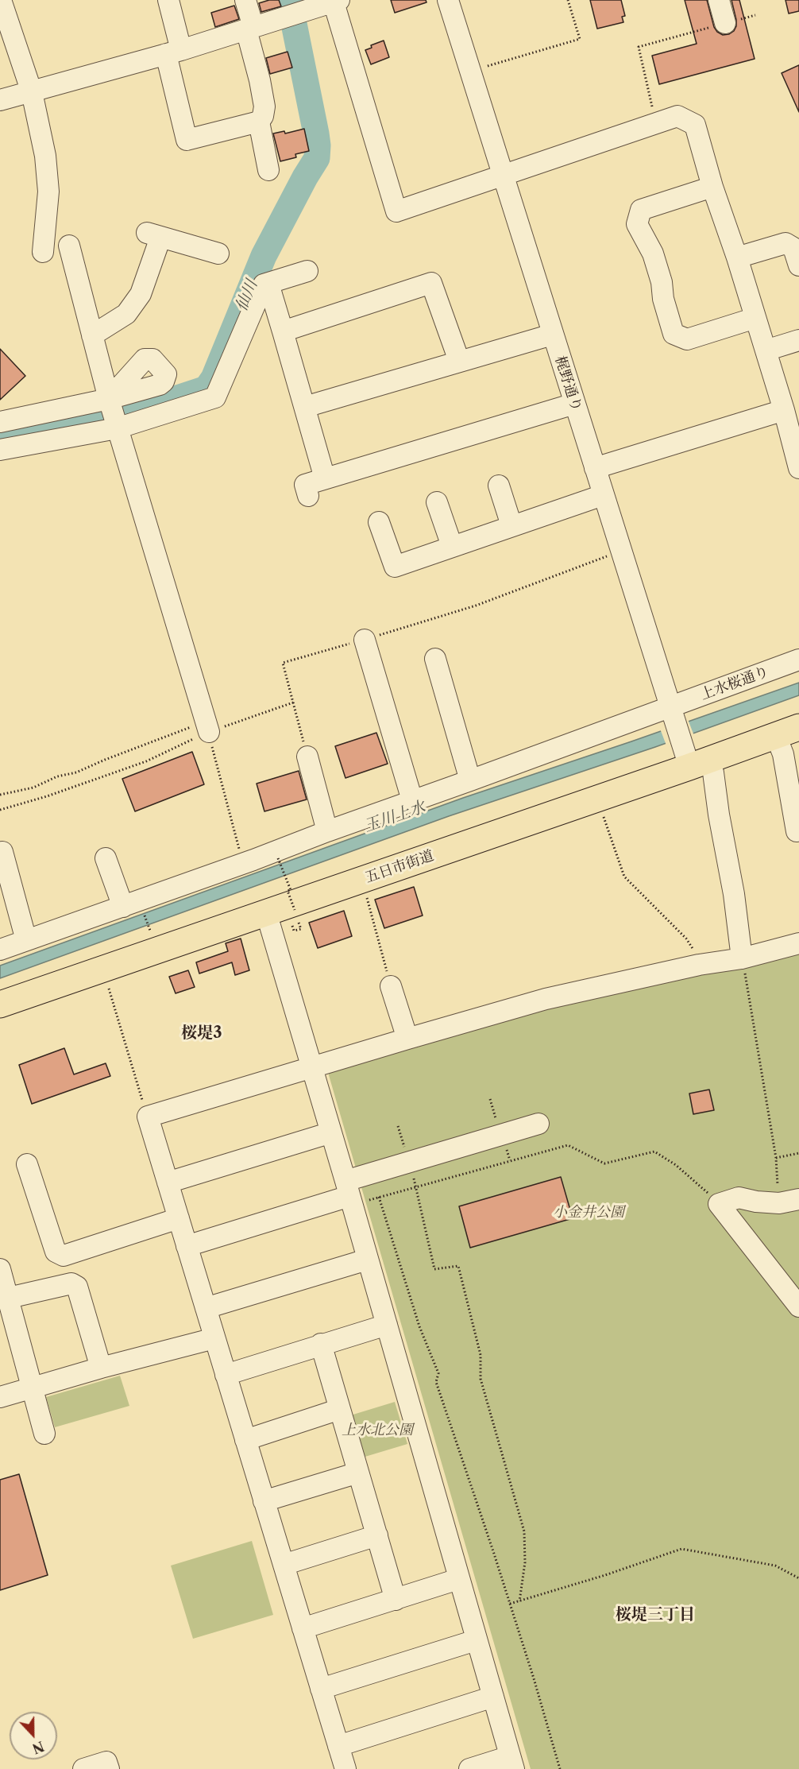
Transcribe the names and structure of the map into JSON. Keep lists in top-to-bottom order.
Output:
{
  "streets": {
    "main road": ["五日市街道"],
    "street": ["梶野通り", "上水桜通り"]
  },
  "crossings": [
    ["梶野通り", "上水桜通り"],
    ["梶野通り", "五日市街道"]
  ],
  "districts": ["桜堤3", "桜堤三丁目"],
  "water": ["仙川", "玉川上水"],
  "parks": ["小金井公園", "上水北公園"],
  "north": "bottom"
}
